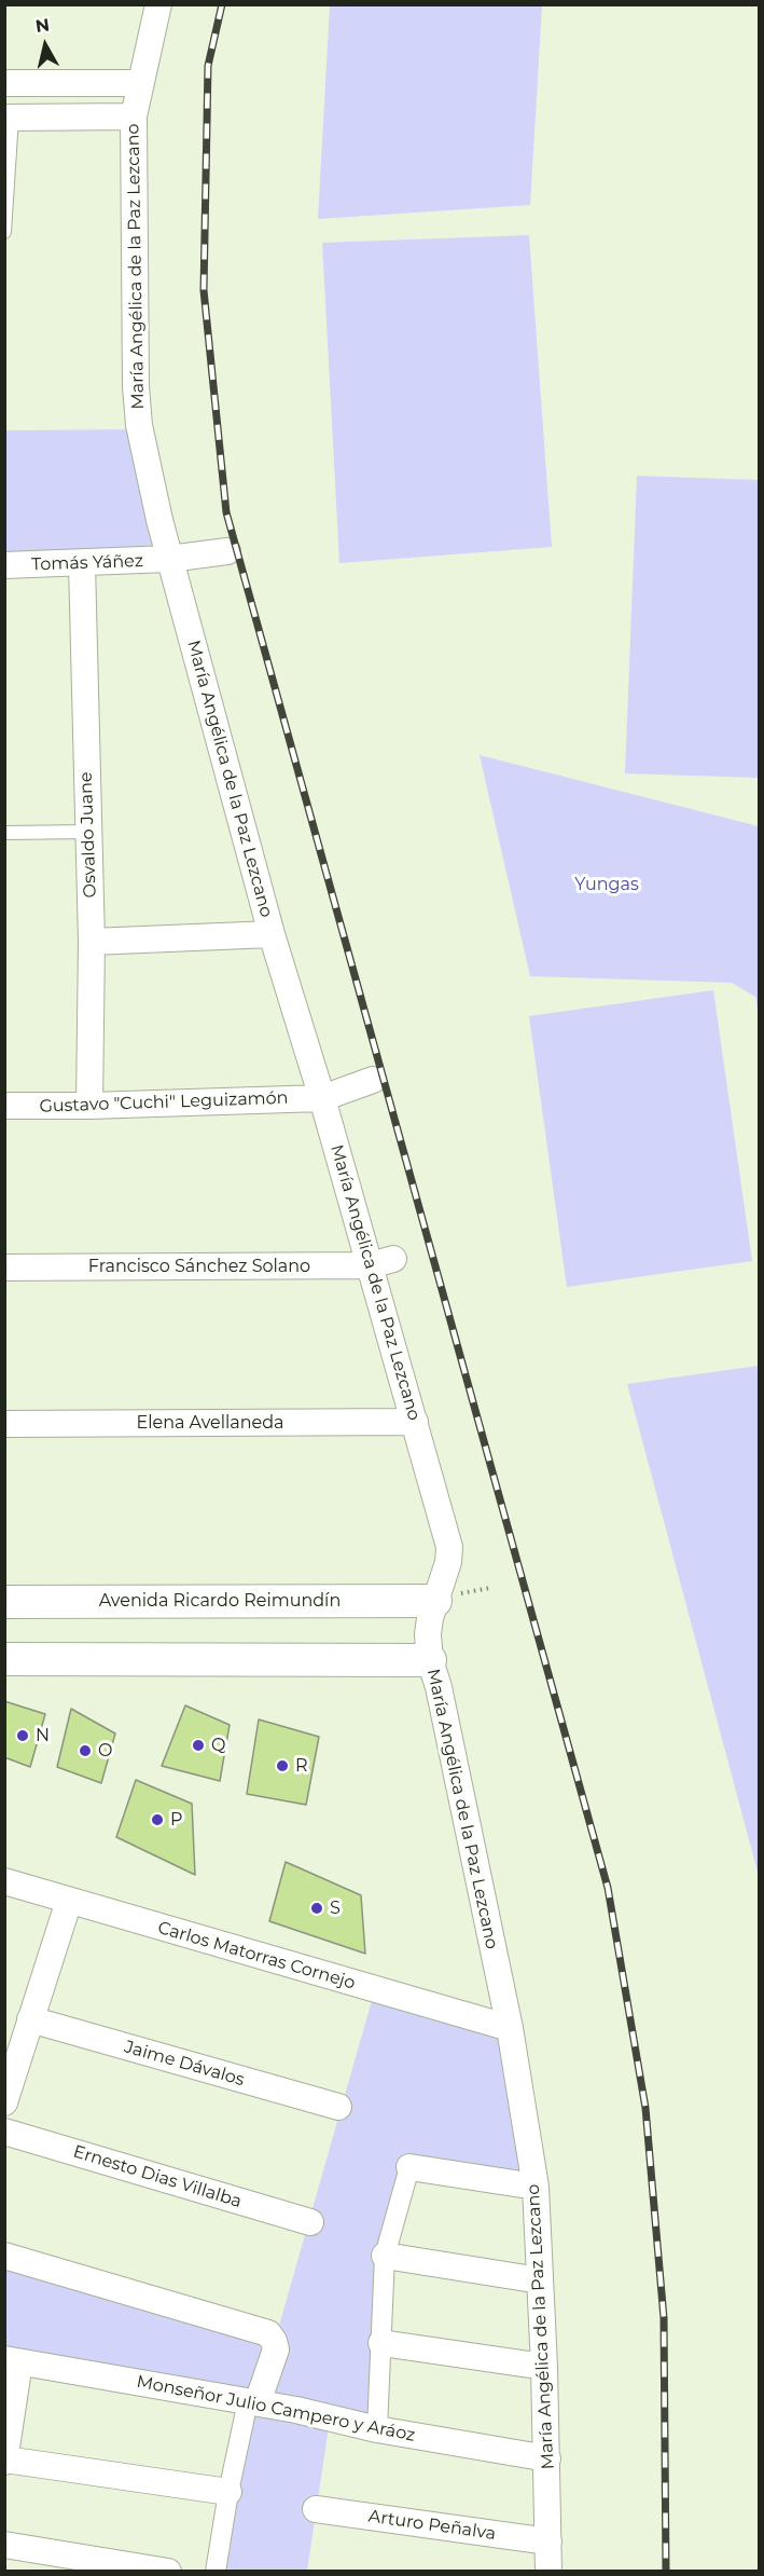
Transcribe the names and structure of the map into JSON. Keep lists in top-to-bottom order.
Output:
{
  "streets": {
    "street": [
      "María Angélica de la Paz Lezcano",
      "Tomás Yáñez",
      "Osvaldo Juane",
      "Gustavo \"Cuchi\" Leguizamón",
      "Francisco Sánchez Solano",
      "Elena Avellaneda",
      "Avenida Ricardo Reimundín",
      "Carlos Matorras Cornejo",
      "Jaime Dávalos",
      "Ernesto Dias Villalba",
      "Monseñor Julio Campero y Aráoz",
      "Arturo Peñalva"
    ]
  },
  "crossings": [
    ["María Angélica de la Paz Lezcano", "Tomás Yáñez"],
    ["María Angélica de la Paz Lezcano", "Gustavo \"Cuchi\" Leguizamón"],
    ["María Angélica de la Paz Lezcano", "Francisco Sánchez Solano"],
    ["María Angélica de la Paz Lezcano", "Elena Avellaneda"],
    ["María Angélica de la Paz Lezcano", "Avenida Ricardo Reimundín"],
    ["María Angélica de la Paz Lezcano", "Carlos Matorras Cornejo"],
    ["María Angélica de la Paz Lezcano", "Monseñor Julio Campero y Aráoz"],
    ["María Angélica de la Paz Lezcano", "Arturo Peñalva"],
    ["Tomás Yáñez", "Osvaldo Juane"],
    ["Osvaldo Juane", "Gustavo \"Cuchi\" Leguizamón"]
  ],
  "parks": ["Yungas"],
  "places": [
    "N",
    "Q",
    "O",
    "R",
    "P",
    "S"
  ],
  "north": "top"
}
